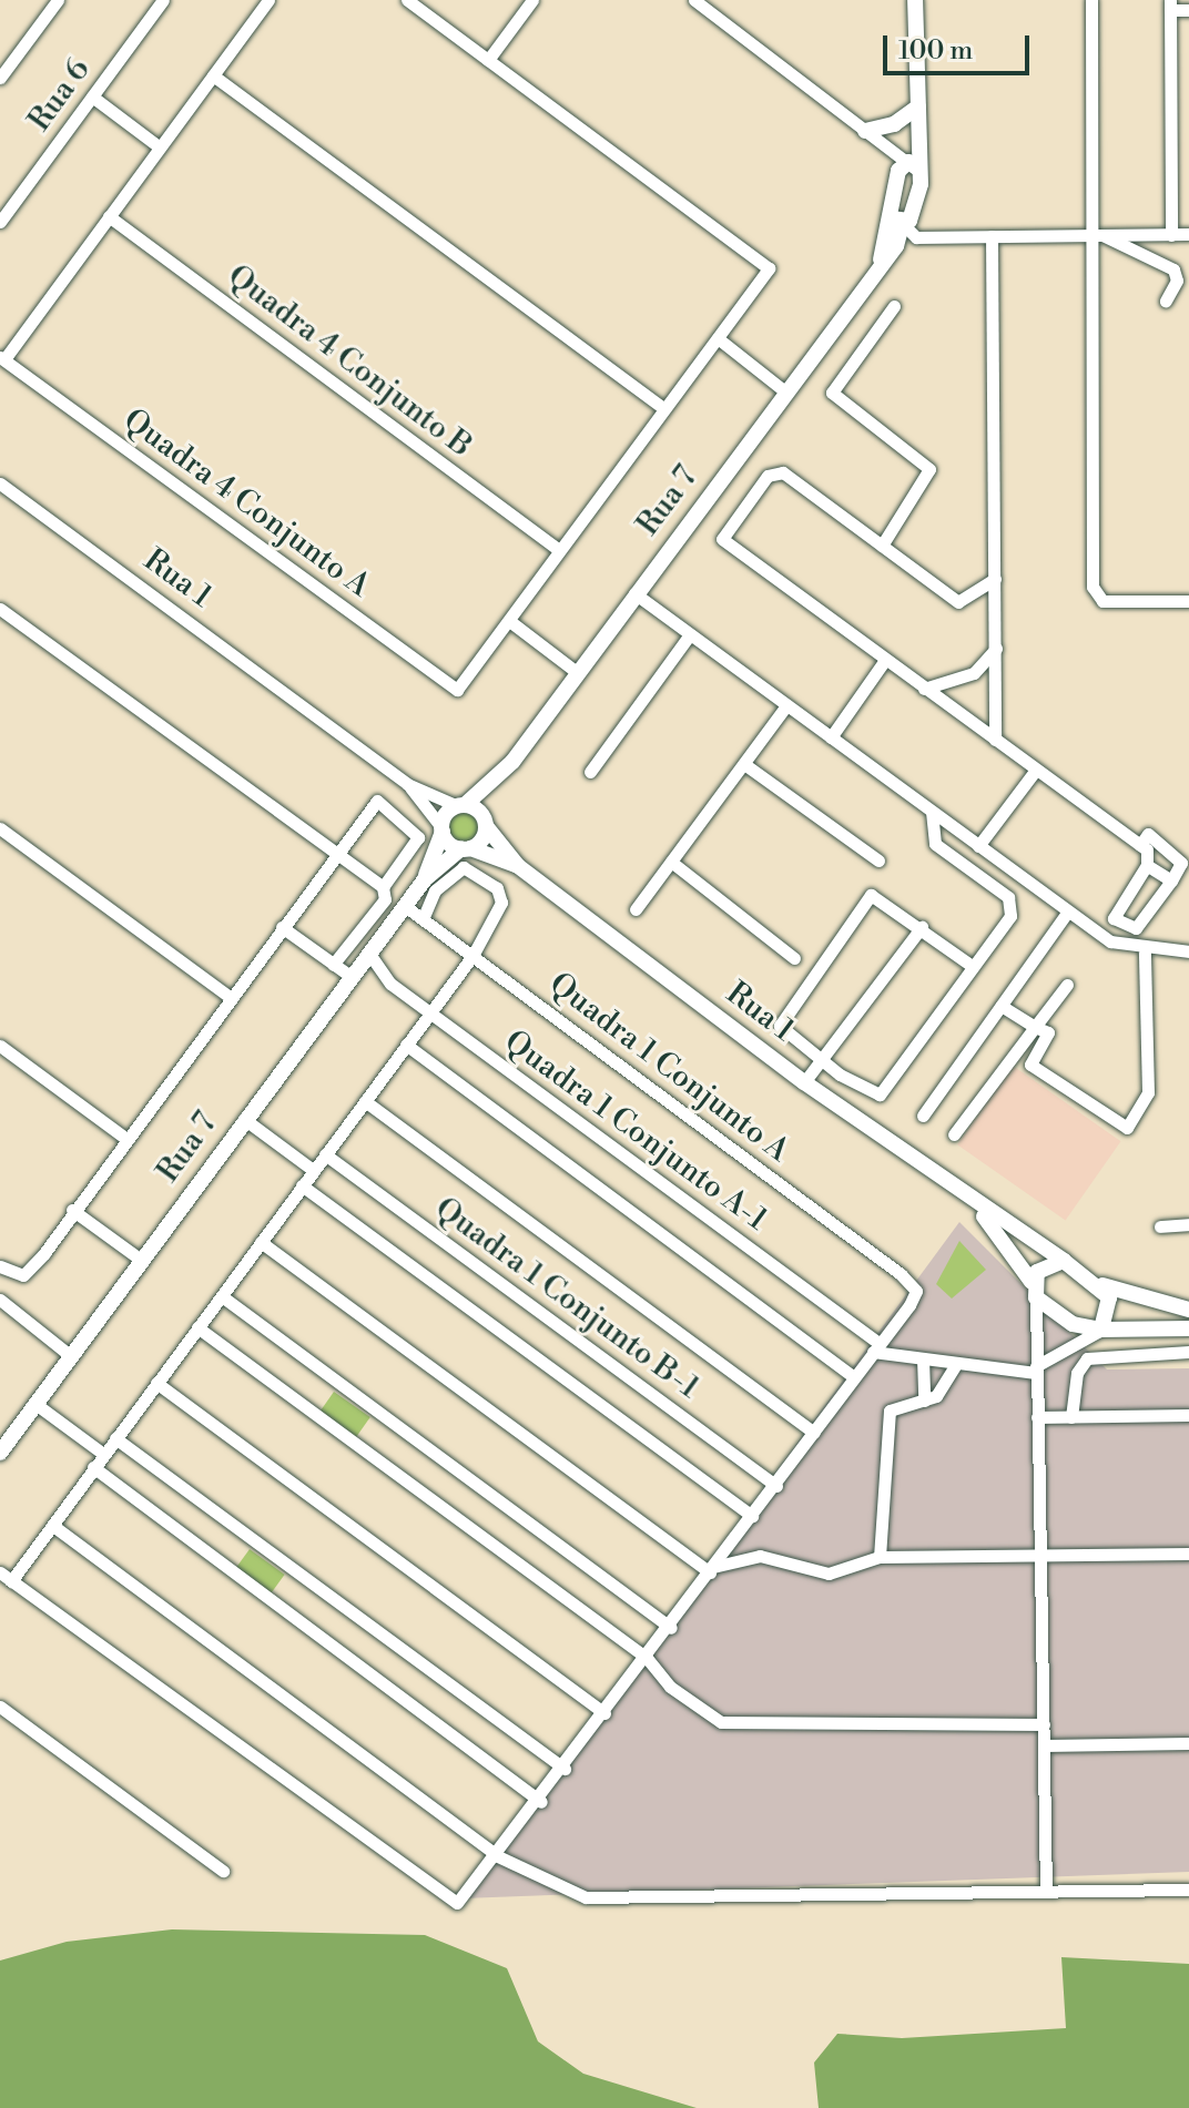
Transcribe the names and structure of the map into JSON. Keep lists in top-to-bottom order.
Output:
{
  "streets": {
    "main road": ["Rua 7", "Rua 1"],
    "street": [
      "Rua 6",
      "Quadra 4 Conjunto B",
      "Quadra 4 Conjunto A",
      "Quadra 1 Conjunto A",
      "Quadra 1 Conjunto A-1",
      "Quadra 1 Conjunto B-1"
    ]
  },
  "crossings": [
    ["Rua 7", "Rua 1"],
    ["Rua 7", "Quadra 1 Conjunto A"],
    ["Rua 7", "Quadra 1 Conjunto A-1"],
    ["Quadra 1 Conjunto A", "Quadra 1 Conjunto A-1"]
  ],
  "scale_bar": "100 m"
}
